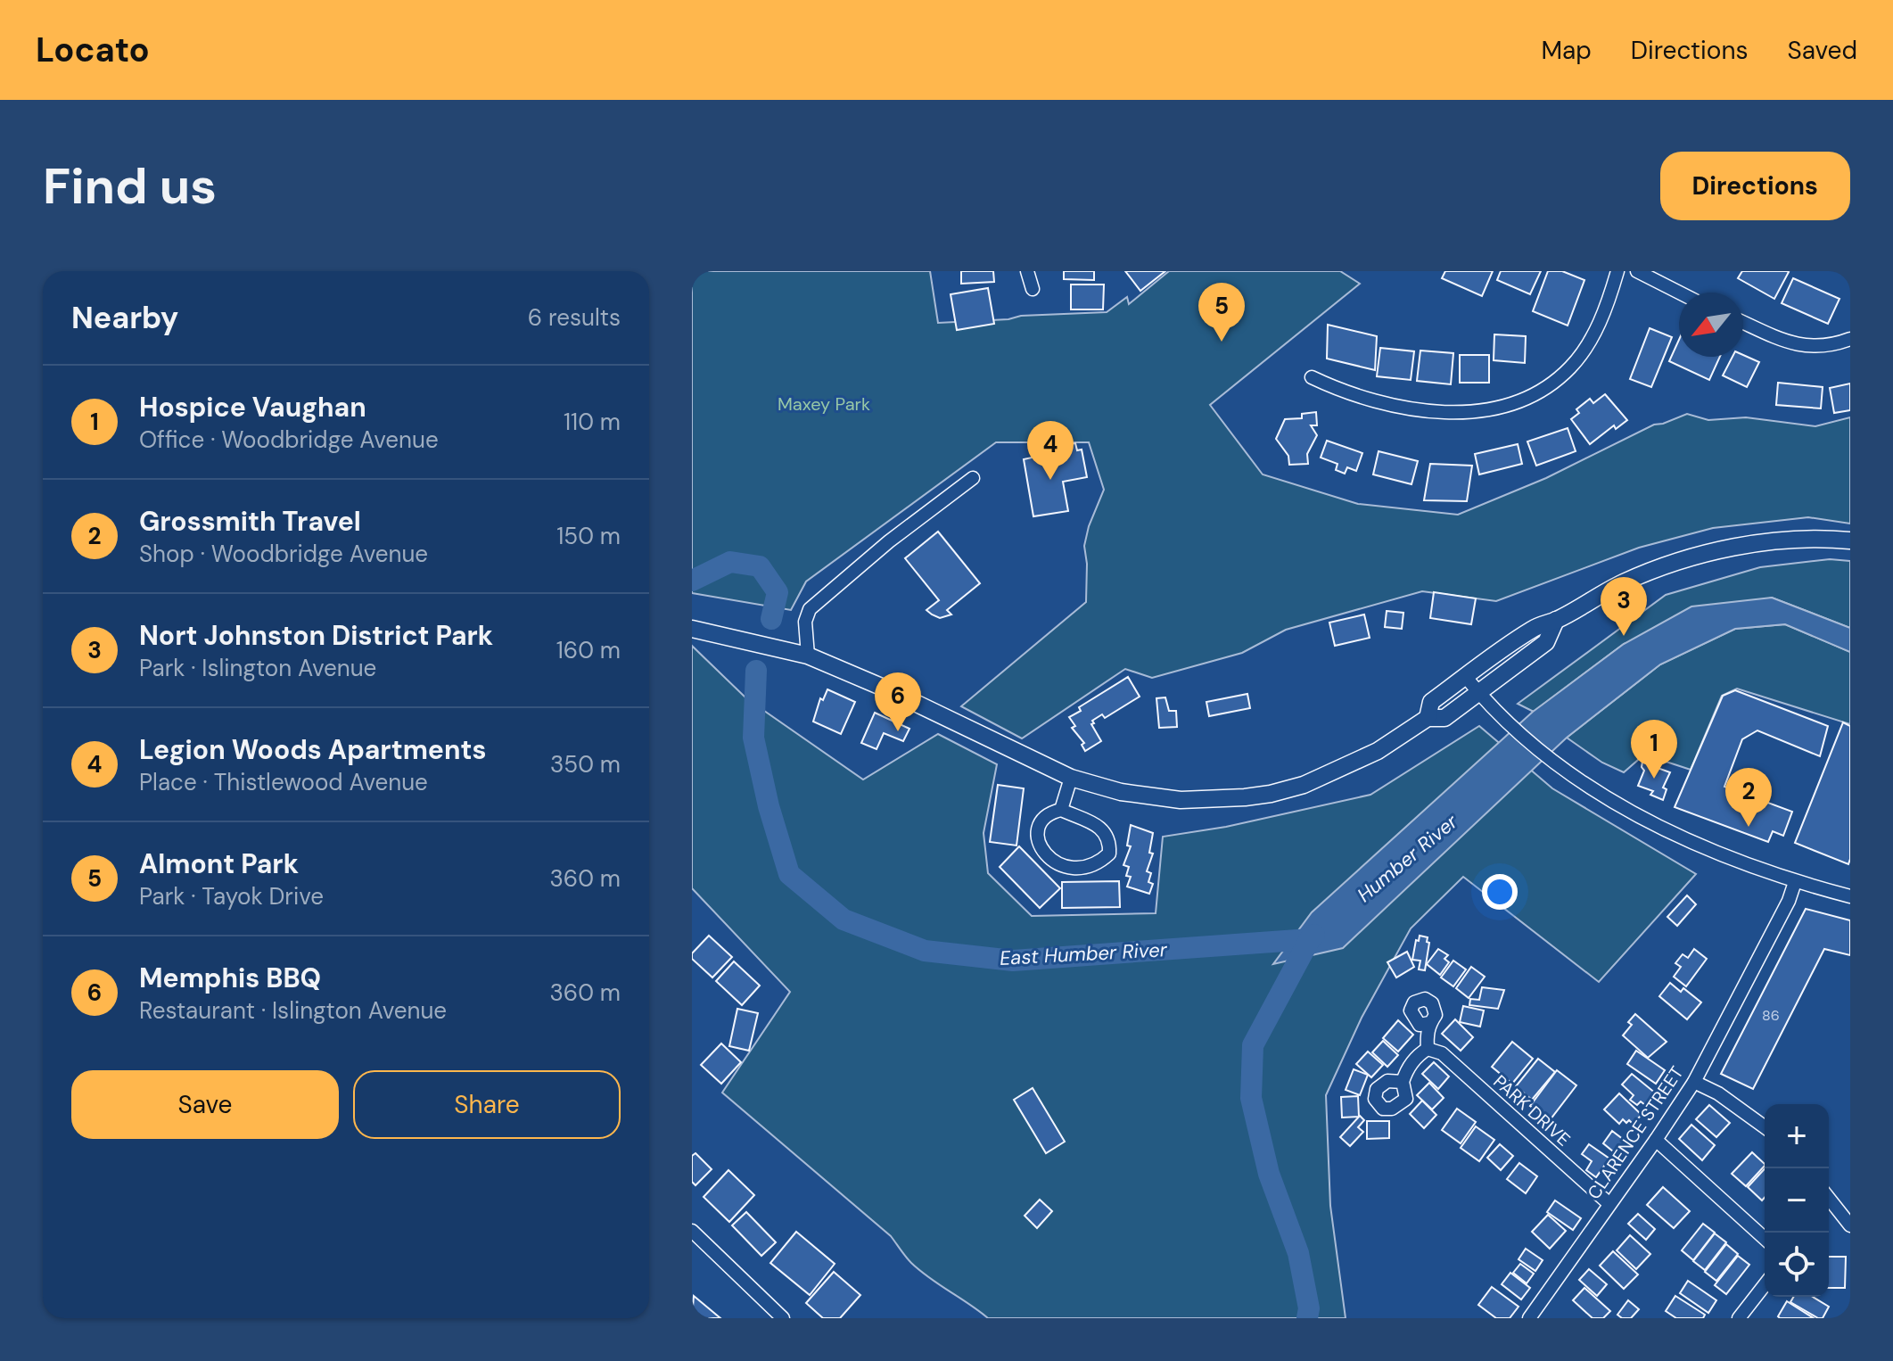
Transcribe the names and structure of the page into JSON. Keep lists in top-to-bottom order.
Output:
{
  "streets": {
    "street": ["PARK DRIVE", "CLARENCE STREET"]
  },
  "crossings": [
    ["PARK DRIVE", "CLARENCE STREET"]
  ],
  "water": ["Humber River", "East Humber River"],
  "parks": ["Maxey Park"],
  "house_numbers": ["86"],
  "north": "bottom left",
  "page": {
    "header": "Locato",
    "nav": ["Map", "Directions", "Saved"],
    "buttons": [
      "Directions",
      ["Save", "Share"]
    ],
    "title": "Find us",
    "heading": ["Nearby", "6 results"],
    "pins": [
      "5",
      "4",
      "3",
      "6",
      "1",
      "2"
    ],
    "list": [
      {
        "mark": "1",
        "name": "Hospice Vaughan",
        "note": "Office · Woodbridge Avenue",
        "value": "110 m"
      },
      {
        "mark": "2",
        "name": "Grossmith Travel",
        "note": "Shop · Woodbridge Avenue",
        "value": "150 m"
      },
      {
        "mark": "3",
        "name": "Nort Johnston District Park",
        "note": "Park · Islington Avenue",
        "value": "160 m"
      },
      {
        "mark": "4",
        "name": "Legion Woods Apartments",
        "note": "Place · Thistlewood Avenue",
        "value": "350 m"
      },
      {
        "mark": "5",
        "name": "Almont Park",
        "note": "Park · Tayok Drive",
        "value": "360 m"
      },
      {
        "mark": "6",
        "name": "Memphis BBQ",
        "note": "Restaurant · Islington Avenue",
        "value": "360 m"
      }
    ],
    "map_buttons": ["+", "−"]
  }
}
